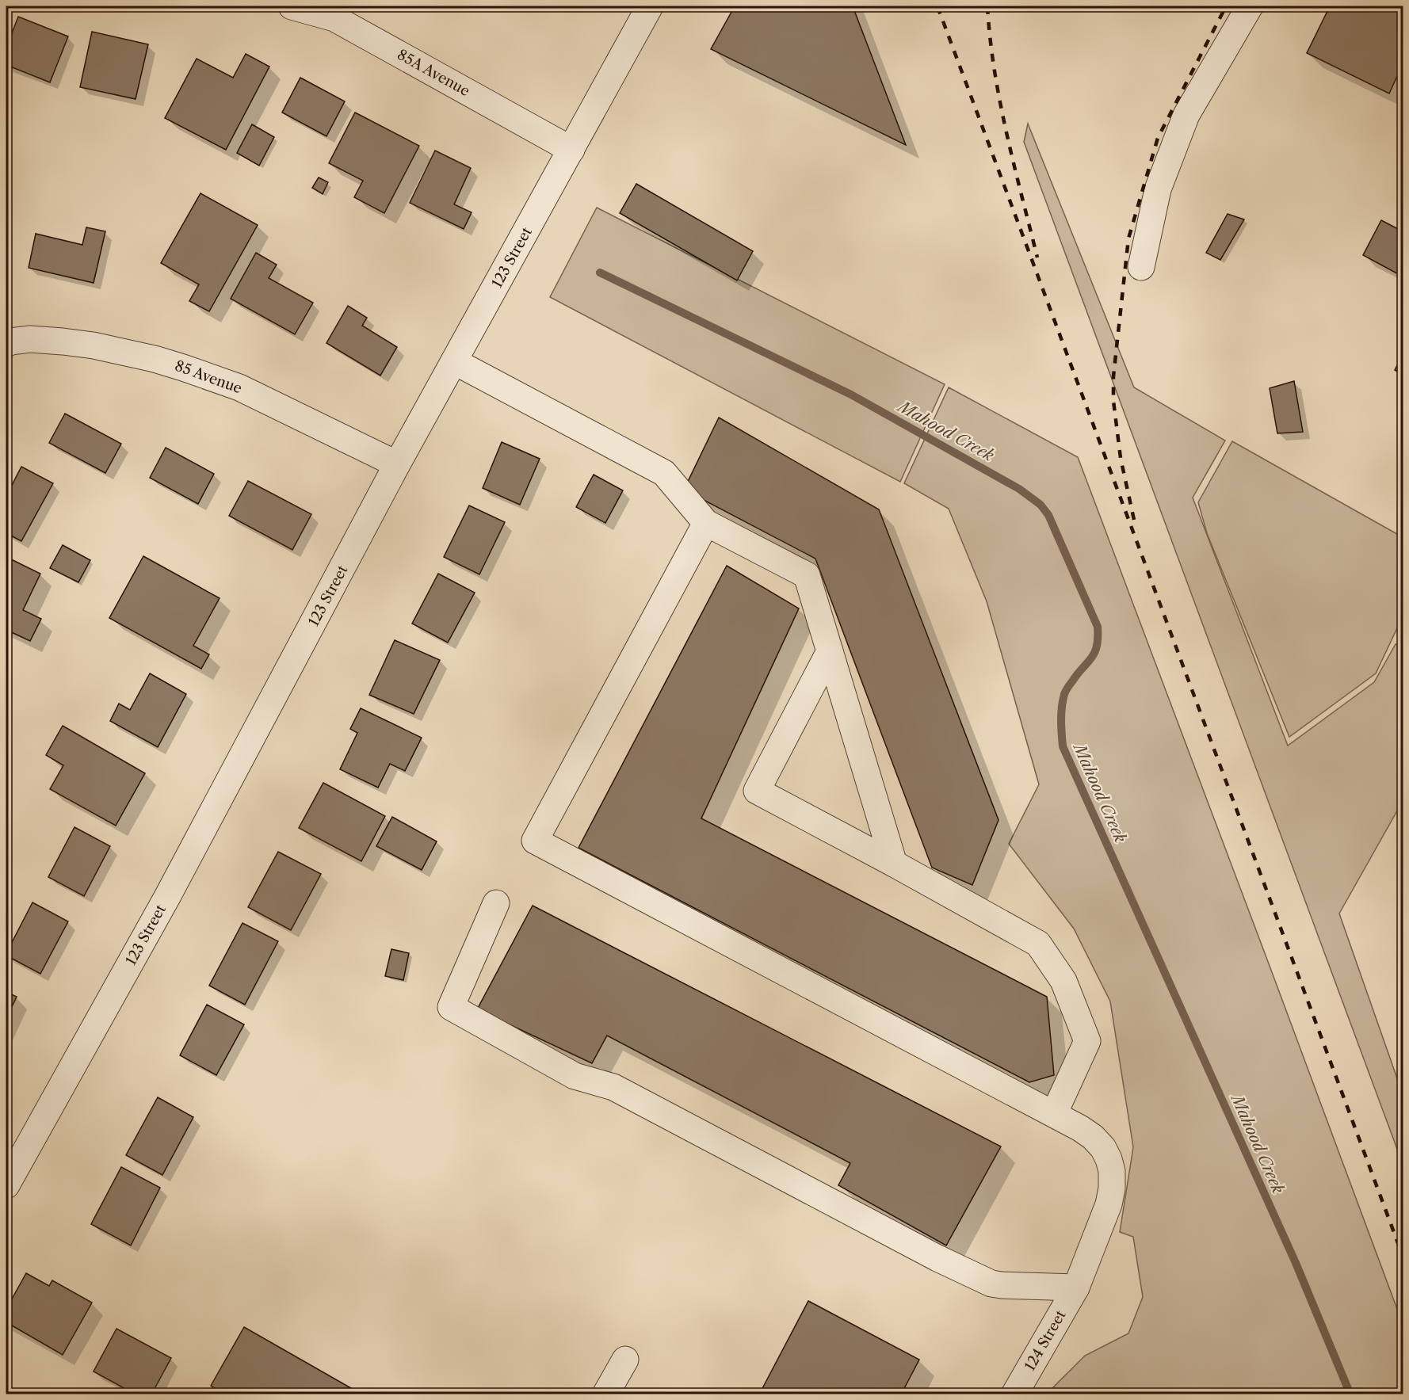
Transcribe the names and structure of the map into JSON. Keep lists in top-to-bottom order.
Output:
{
  "streets": {
    "street": [
      "85A Avenue",
      "123 Street",
      "85 Avenue",
      "124 Street"
    ]
  },
  "crossings": [
    ["85A Avenue", "123 Street"],
    ["123 Street", "85 Avenue"]
  ],
  "water": ["Mahood Creek"]
}
